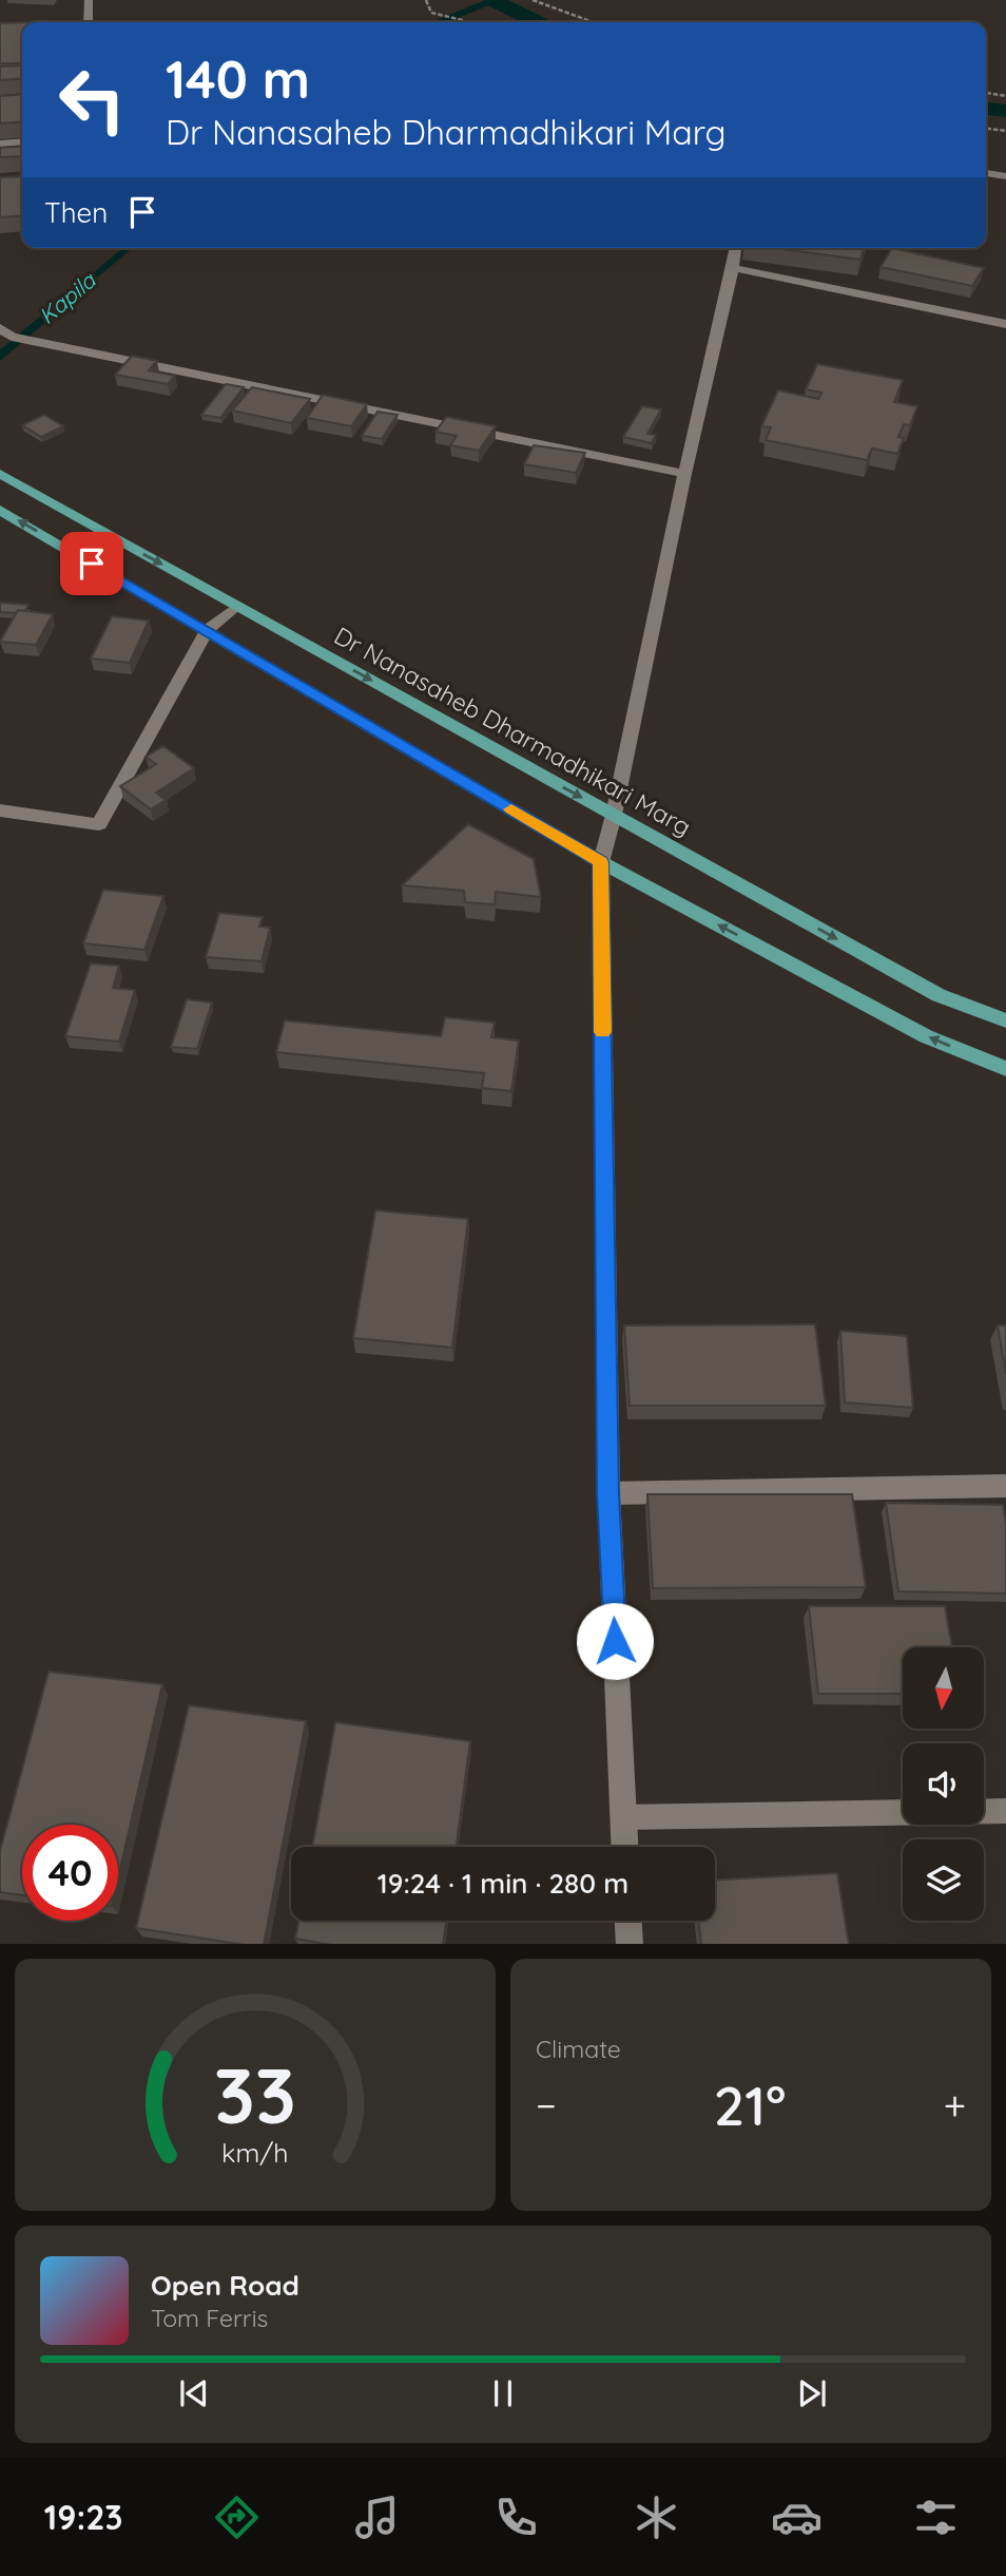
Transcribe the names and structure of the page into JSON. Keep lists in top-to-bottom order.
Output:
{
  "streets": {
    "main road": ["Dr Nanasaheb Dharmadhikari Marg"]
  },
  "water": ["Kapila"],
  "north": "bottom",
  "page": {
    "turn": ["140 m", "Dr Nanasaheb Dharmadhikari Marg"],
    "then": "Then",
    "limit": "40",
    "trip": "19:24 · 1 min · 280 m",
    "tile": "Climate",
    "heat": ["−", "21°", "+"],
    "song": ["Open Road", "Tom Ferris"],
    "tabs": "19:23",
    "gauge": ["33", "km/h"]
  }
}
